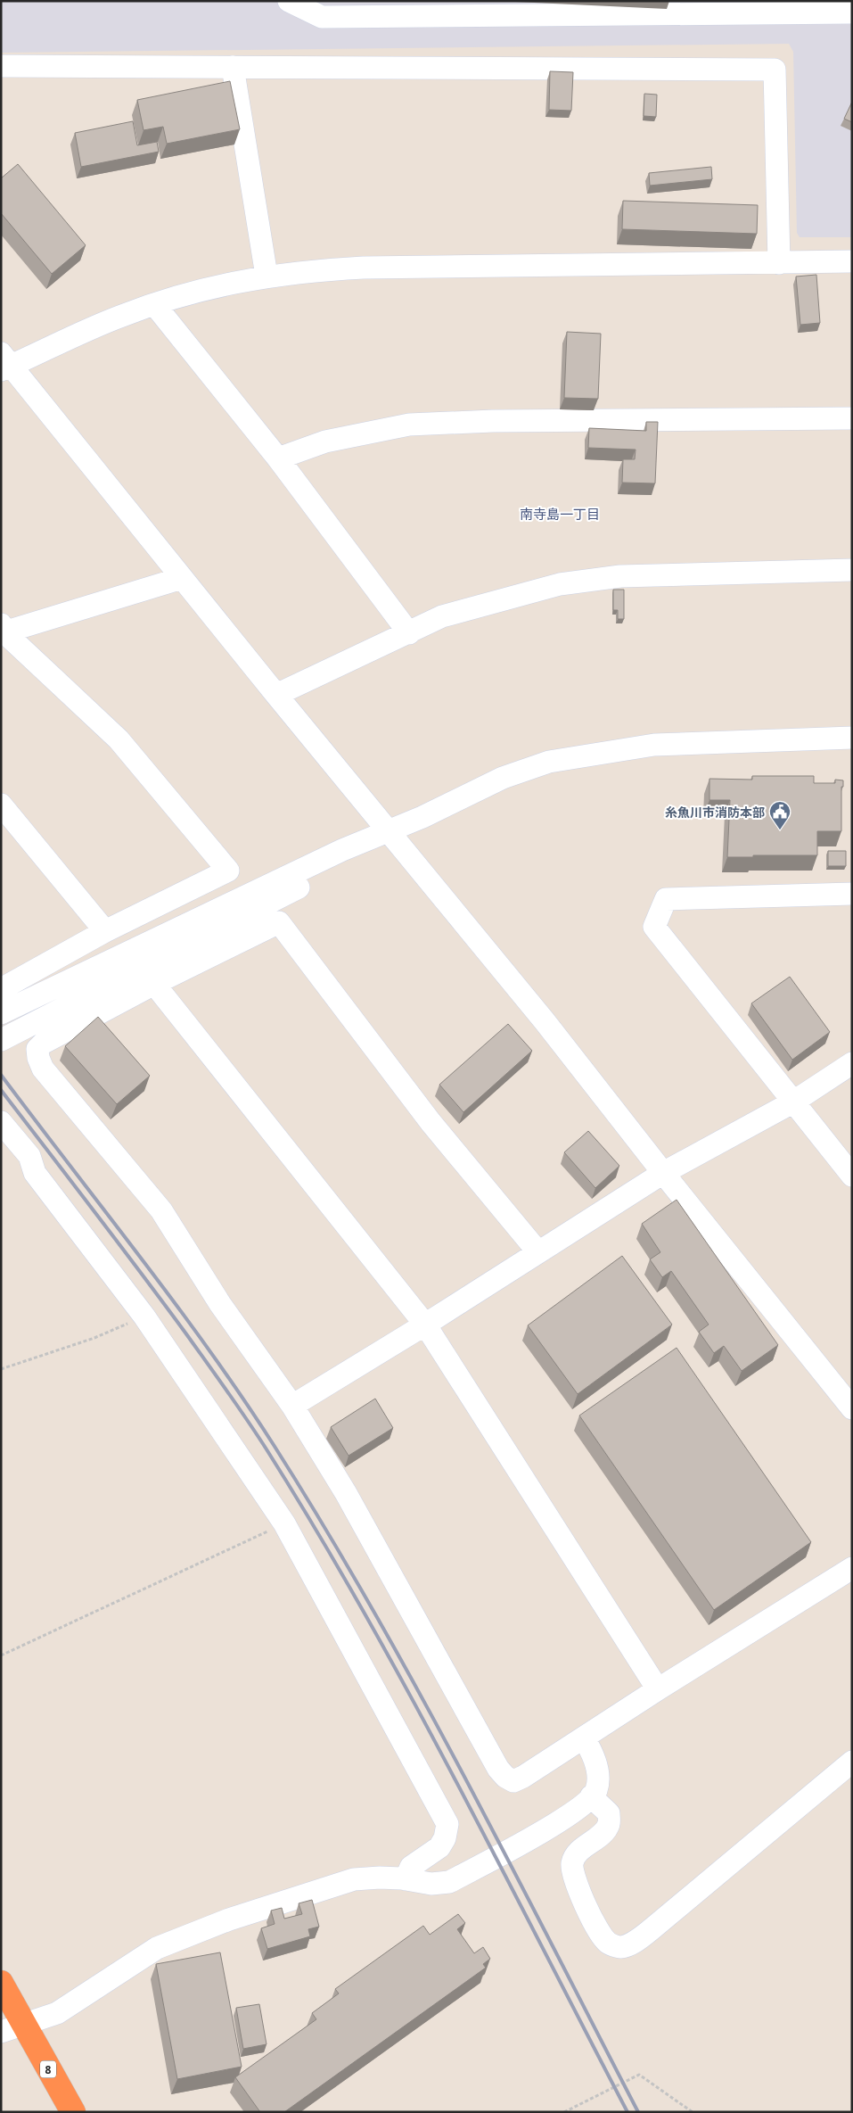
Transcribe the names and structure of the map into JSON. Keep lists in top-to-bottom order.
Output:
{
  "streets": {
    "highway": ["8"]
  },
  "districts": ["南寺島一丁目"],
  "places": {
    "public building": ["糸魚川市消防本部"]
  }
}
